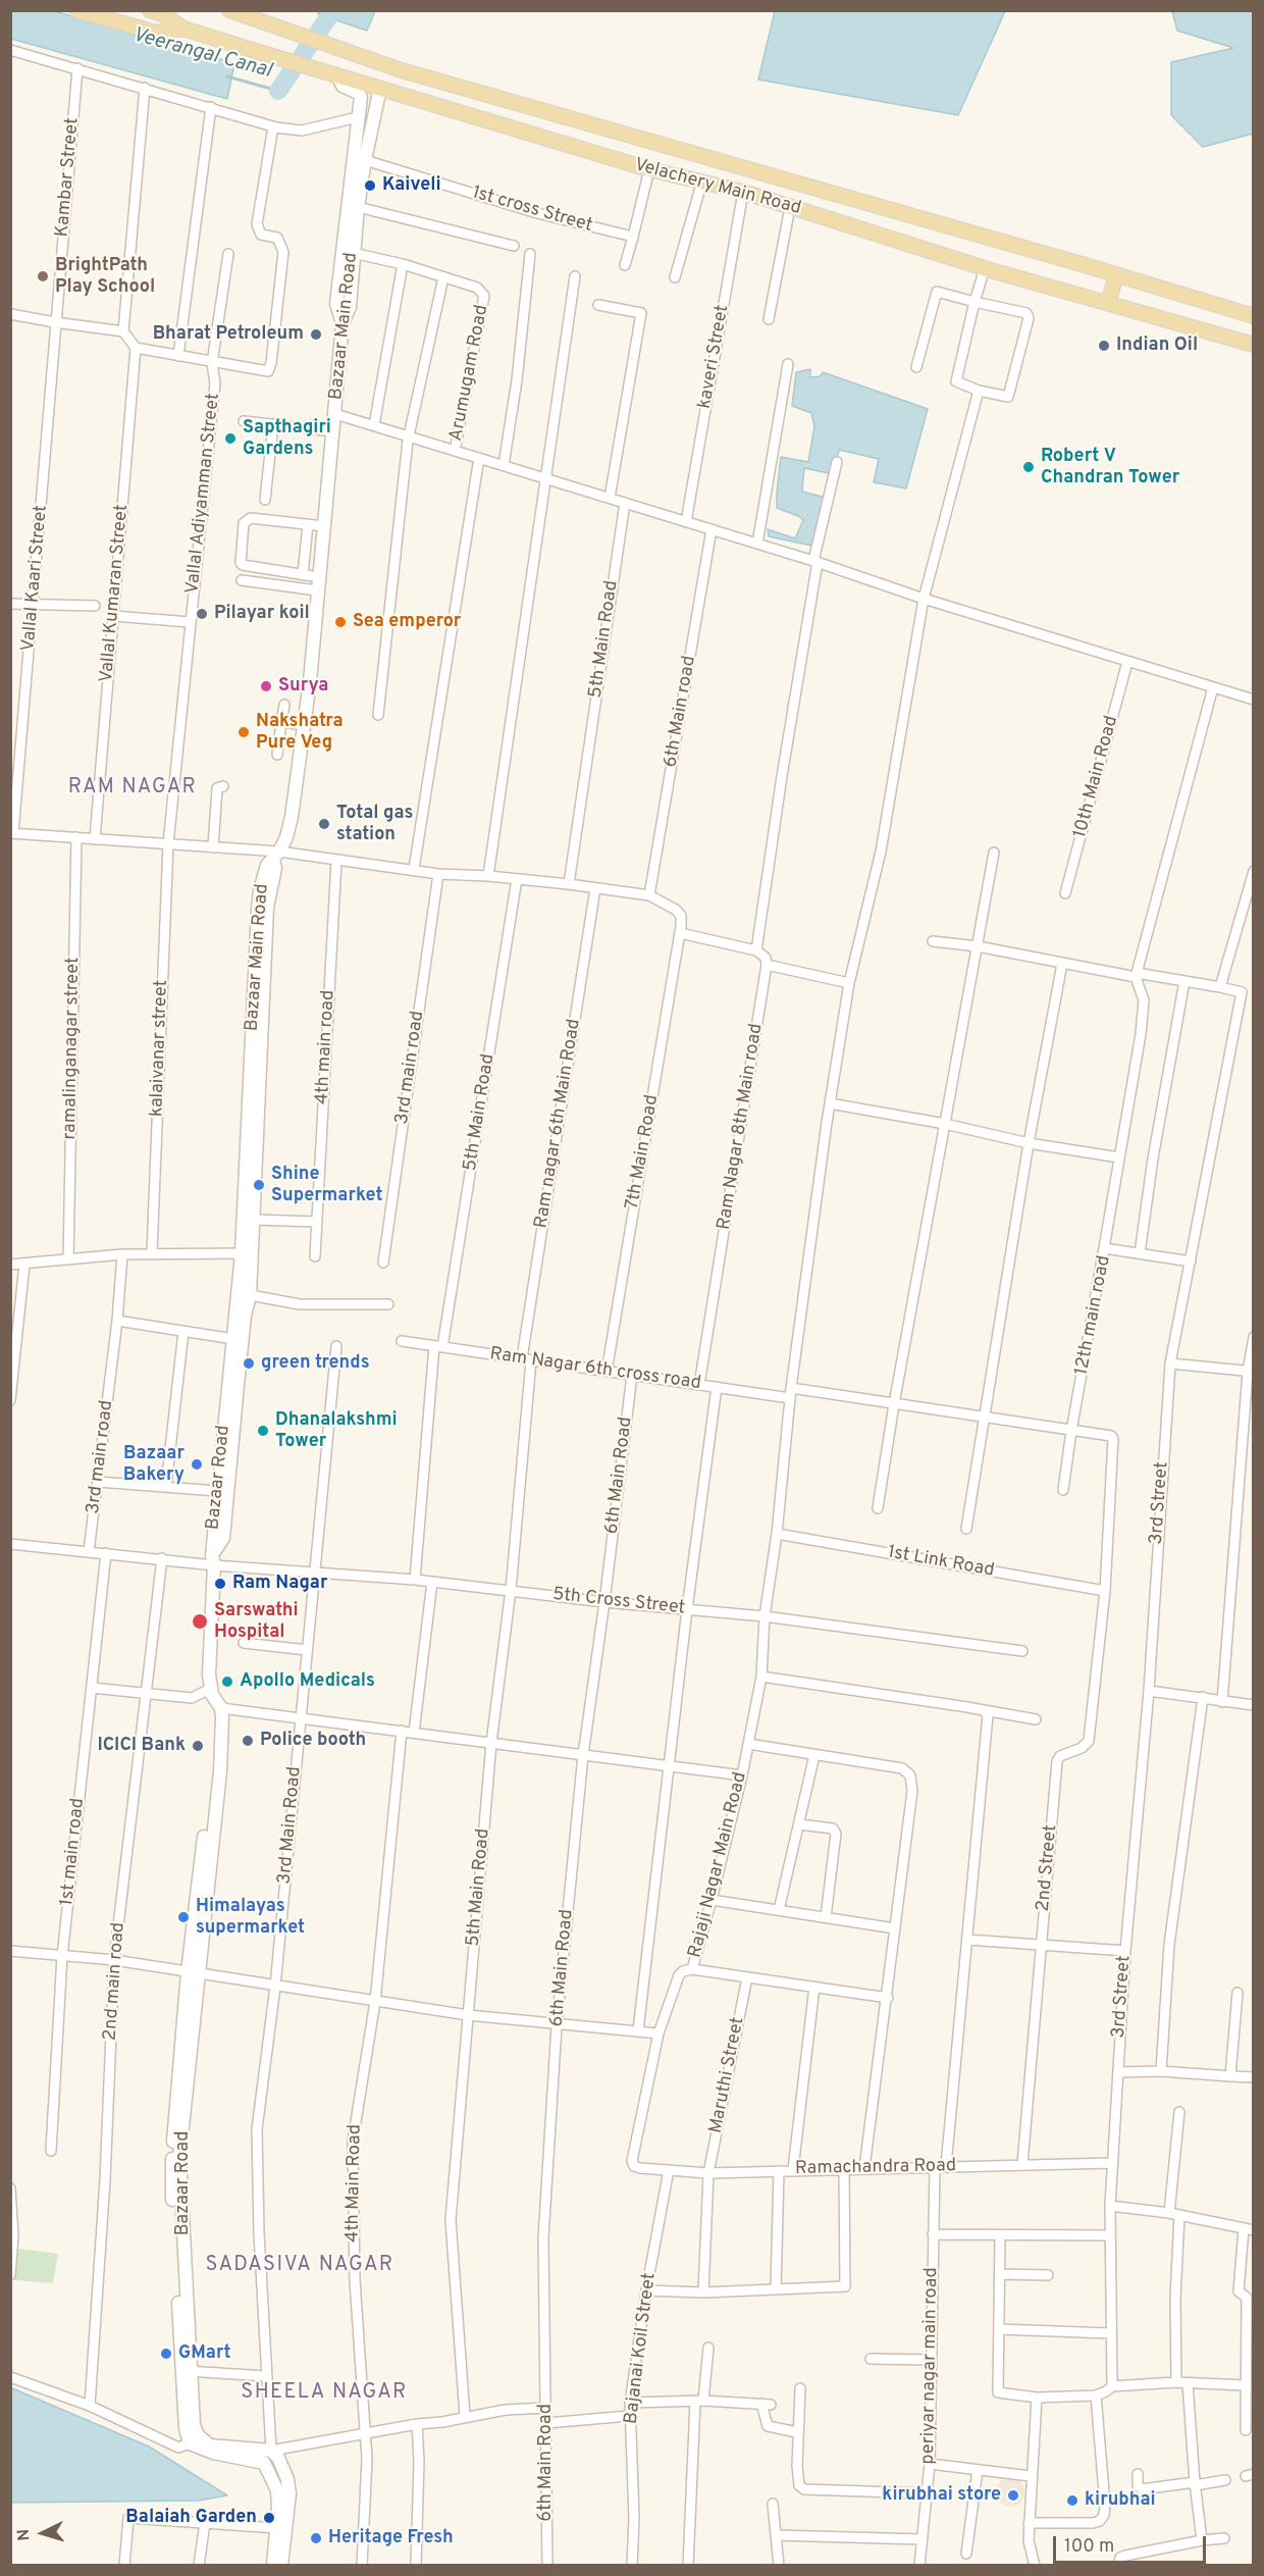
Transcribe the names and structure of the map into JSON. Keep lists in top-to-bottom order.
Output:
{
  "streets": {
    "main road": ["Velachery Main Road", "Bazaar Main Road", "Bazaar Road"],
    "street": [
      "Kambar Street",
      "1st cross Street",
      "kaveri Street",
      "Arumugam Road",
      "Vallal Adiyamman Street",
      "Vallal Kaari Street",
      "Vallal Kumaran Street",
      "5th Main Road",
      "6th Main road",
      "10th Main Road",
      "4th main road",
      "ramalinganagar street",
      "kalaivanar street",
      "3rd main road",
      "Ram nagar 6th Main Road",
      "Ram Nagar 8th Main road",
      "7th Main Road",
      "12th main road",
      "Ram Nagar 6th cross road",
      "6th Main Road",
      "3rd Street",
      "1st Link Road",
      "5th Cross Street",
      "3rd Main Road",
      "1st main road",
      "Rajaji Nagar Main Road",
      "2nd Street",
      "2nd main road",
      "Maruthi Street",
      "Ramachandra Road",
      "4th Main Road",
      "Bajanai Koil Street",
      "periyar nagar main road"
    ]
  },
  "crossings": [
    ["Kambar Street", "Vallal Kaari Street"],
    ["Velachery Main Road", "Bazaar Main Road"],
    ["Velachery Main Road", "kaveri Street"],
    ["1st cross Street", "Bazaar Main Road"],
    ["Bazaar Main Road", "Bazaar Road"],
    ["Vallal Adiyamman Street", "kalaivanar street"],
    ["5th Main Road", "Ram nagar 6th Main Road"],
    ["5th Main Road", "Ram Nagar 6th cross road"],
    ["5th Main Road", "5th Cross Street"],
    ["3rd main road", "5th Cross Street"],
    ["Ram nagar 6th Main Road", "Ram Nagar 6th cross road"],
    ["Ram Nagar 8th Main road", "Ram Nagar 6th cross road"],
    ["7th Main Road", "Ram Nagar 6th cross road"],
    ["12th main road", "Ram Nagar 6th cross road"],
    ["12th main road", "3rd Street"],
    ["Ram Nagar 6th cross road", "6th Main Road"],
    ["Ram Nagar 6th cross road", "1st Link Road"],
    ["Ram Nagar 6th cross road", "Rajaji Nagar Main Road"],
    ["Ram Nagar 6th cross road", "2nd Street"],
    ["6th Main Road", "5th Cross Street"],
    ["Bazaar Road", "5th Cross Street"],
    ["Bazaar Road", "3rd Main Road"],
    ["3rd Street", "Ramachandra Road"],
    ["1st Link Road", "Rajaji Nagar Main Road"],
    ["1st Link Road", "2nd Street"],
    ["5th Cross Street", "3rd Main Road"],
    ["5th Cross Street", "1st main road"],
    ["5th Cross Street", "Rajaji Nagar Main Road"],
    ["5th Cross Street", "2nd main road"],
    ["Rajaji Nagar Main Road", "Ramachandra Road"],
    ["2nd Street", "Ramachandra Road"],
    ["Maruthi Street", "Ramachandra Road"],
    ["Ramachandra Road", "Bajanai Koil Street"],
    ["Ramachandra Road", "periyar nagar main road"]
  ],
  "districts": ["RAM NAGAR", "SADASIVA NAGAR", "SHEELA NAGAR"],
  "water": ["Veerangal Canal"],
  "places": [
    "Kaiveli",
    "BrightPath Play School",
    "Bharat Petroleum",
    "Indian Oil",
    "Sapthagiri Gardens",
    "Robert V Chandran Tower",
    "Pilayar koil",
    "Sea emperor",
    "Surya",
    "Nakshatra Pure Veg",
    "Total gas station",
    "Shine Supermarket",
    "green trends",
    "Dhanalakshmi Tower",
    "Bazaar Bakery",
    "Ram Nagar",
    "Sarswathi Hospital",
    "Apollo Medicals",
    "Police booth",
    "ICICI Bank",
    "Himalayas supermarket",
    "GMart",
    "kirubhai store",
    "kirubhai",
    "Balaiah Garden",
    "Heritage Fresh"
  ],
  "scale_bar": "100 m",
  "north": "left"
}
